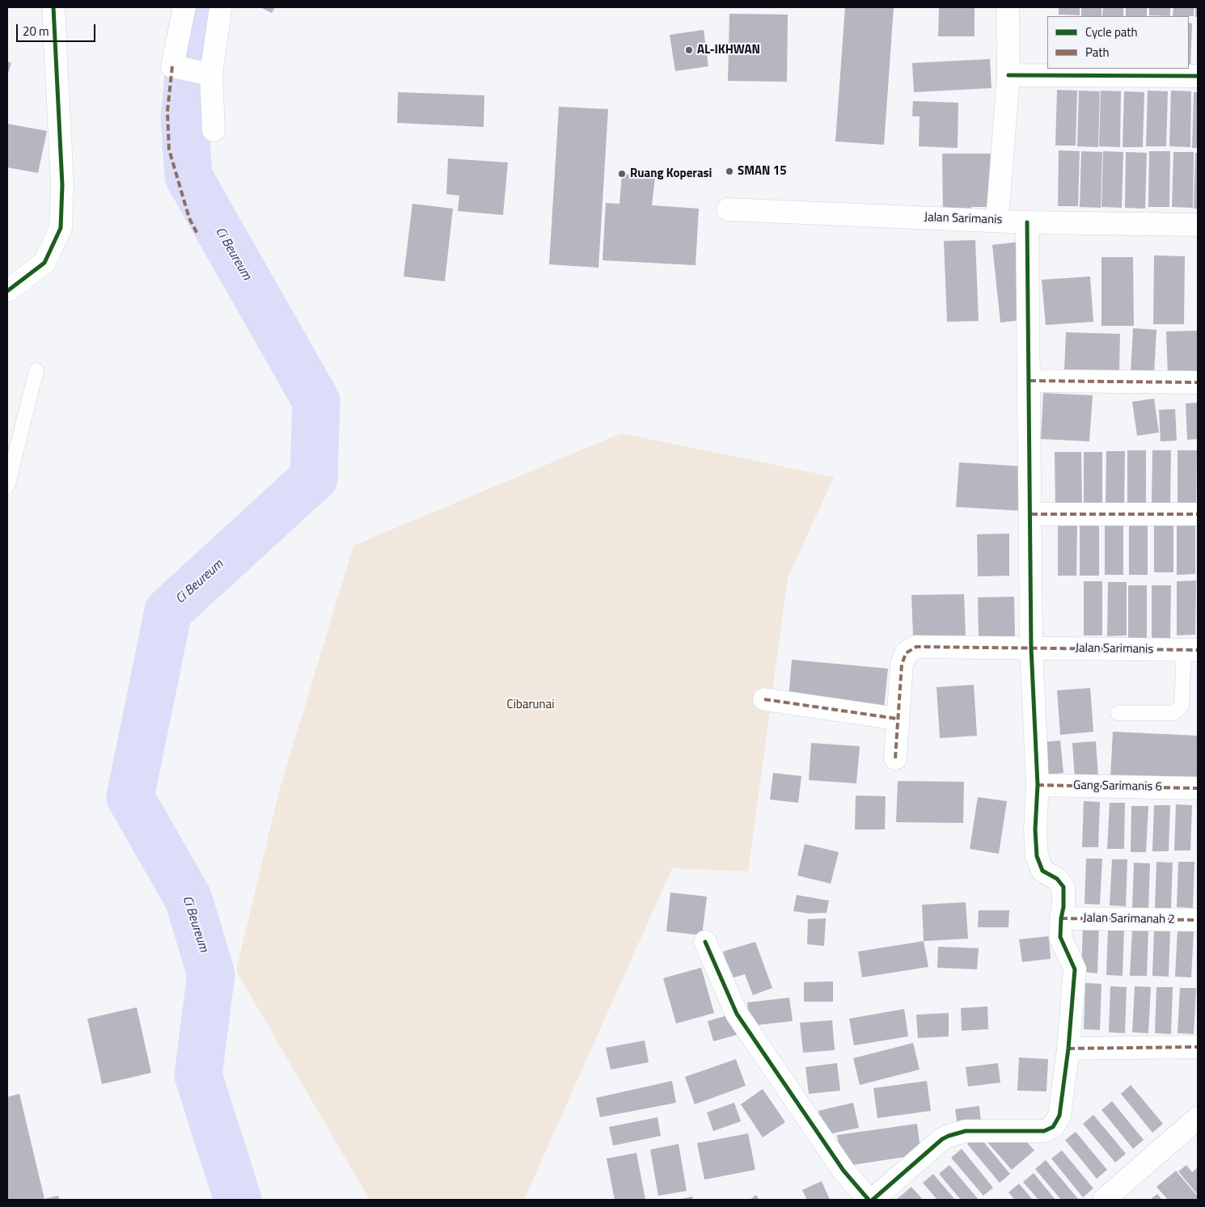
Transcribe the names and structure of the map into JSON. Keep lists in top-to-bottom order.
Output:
{
  "streets": {
    "street": ["Jalan Sarimanis", "Gang Sarimanis 6", "Jalan Sarimanah 2"]
  },
  "water": ["Ci Beureum"],
  "parks": ["Cibarunai"],
  "places": ["AL-IKHWAN", "SMAN 15", "Ruang Koperasi"],
  "legend": ["Cycle path", "Path"],
  "scale_bar": "20 m"
}
